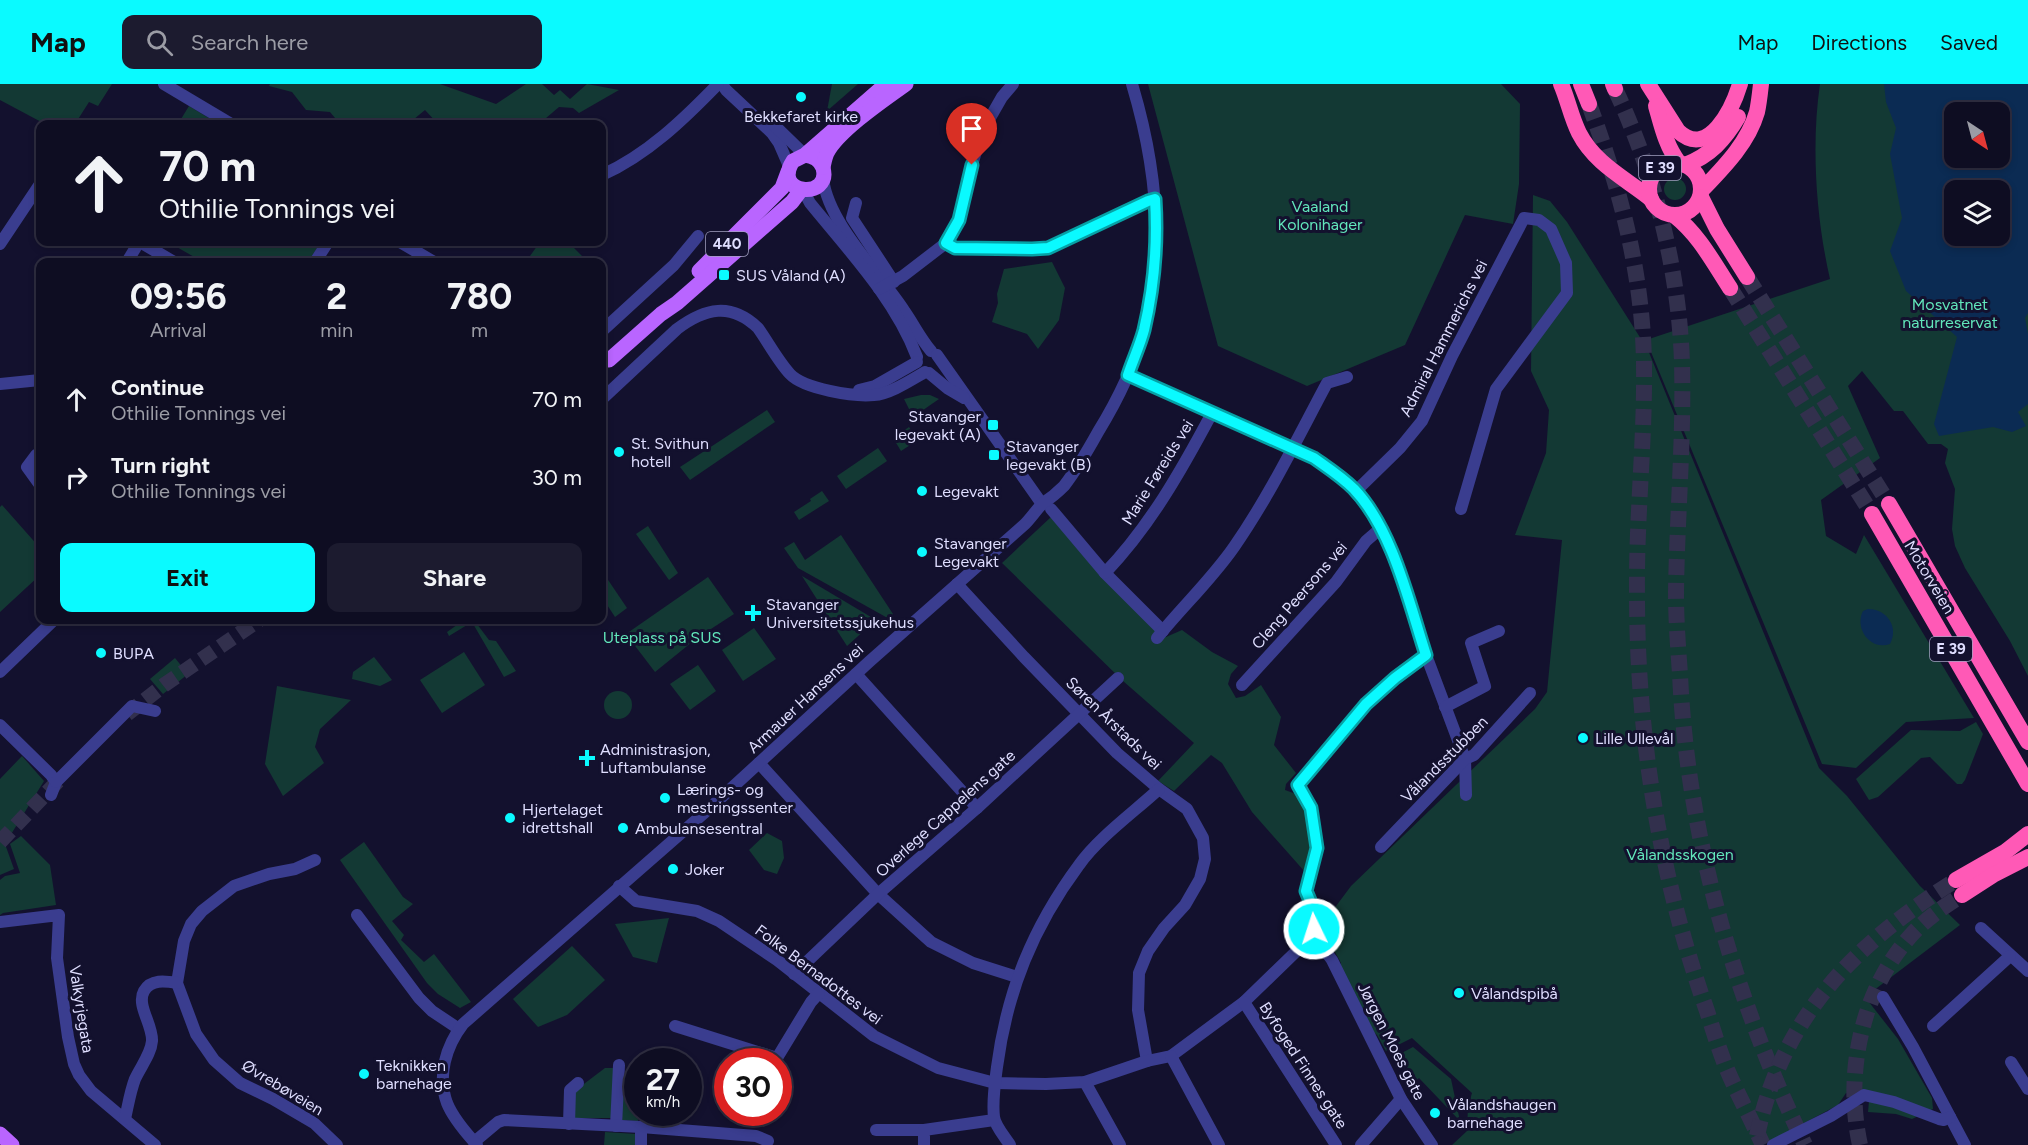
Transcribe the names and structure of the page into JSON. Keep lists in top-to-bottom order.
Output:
{
  "streets": {
    "highway": ["E 39", "Motorveien"],
    "main road": ["440"],
    "street": [
      "Admiral Hammerichs vei",
      "Marie Føreids vei",
      "Cleng Peersons vei",
      "Armauer Hansens vei",
      "Søren Årstads vei",
      "Vålandsstubben",
      "Overlege Cappelens gate",
      "Folke Bernadottes vei",
      "Valkyrjegata",
      "Jørgen Moes gate",
      "Byfoged Finnes gate",
      "Øvrebøveien"
    ]
  },
  "crossings": [
    ["Armauer Hansens vei", "Søren Årstads vei"],
    ["Armauer Hansens vei", "Folke Bernadottes vei"],
    ["Søren Årstads vei", "Overlege Cappelens gate"],
    ["Søren Årstads vei", "Folke Bernadottes vei"],
    ["Overlege Cappelens gate", "Folke Bernadottes vei"],
    ["Folke Bernadottes vei", "Byfoged Finnes gate"]
  ],
  "parks": [
    "Vaaland Kolonihager",
    "Mosvatnet naturreservat",
    "Uteplass på SUS",
    "Vålandsskogen"
  ],
  "places": {
    "other": [
      "Bekkefaret kirke",
      "St. Svithun hotell",
      "Legevakt",
      "Stavanger Legevakt",
      "BUPA",
      "Lille Ullevål",
      "Lærings- og mestringssenter",
      "Hjertelaget idrettshall",
      "Ambulansesentral",
      "Joker",
      "Vålandspibå",
      "Teknikken barnehage",
      "Vålandshaugen barnehage"
    ],
    "transit": ["SUS Våland (A)", "Stavanger legevakt (A)", "Stavanger legevakt (B)"],
    "health": ["Stavanger Universitetssjukehus", "Administrasjon, Luftambulanse"]
  },
  "north": "bottom right",
  "page": {
    "header": "Map",
    "search": "Search here",
    "nav": ["Map", "Directions", "Saved"],
    "turn": ["70 m", "Othilie Tonnings vei"],
    "eta": [
      "09:56",
      "Arrival",
      "2",
      "min",
      "780",
      "m"
    ],
    "list": [
      {
        "name": "Continue",
        "note": "Othilie Tonnings vei",
        "value": "70 m"
      },
      {
        "name": "Turn right",
        "note": "Othilie Tonnings vei",
        "value": "30 m"
      }
    ],
    "buttons": ["Exit", "Share"],
    "speed": "27 km/h",
    "limit": "30"
  }
}
